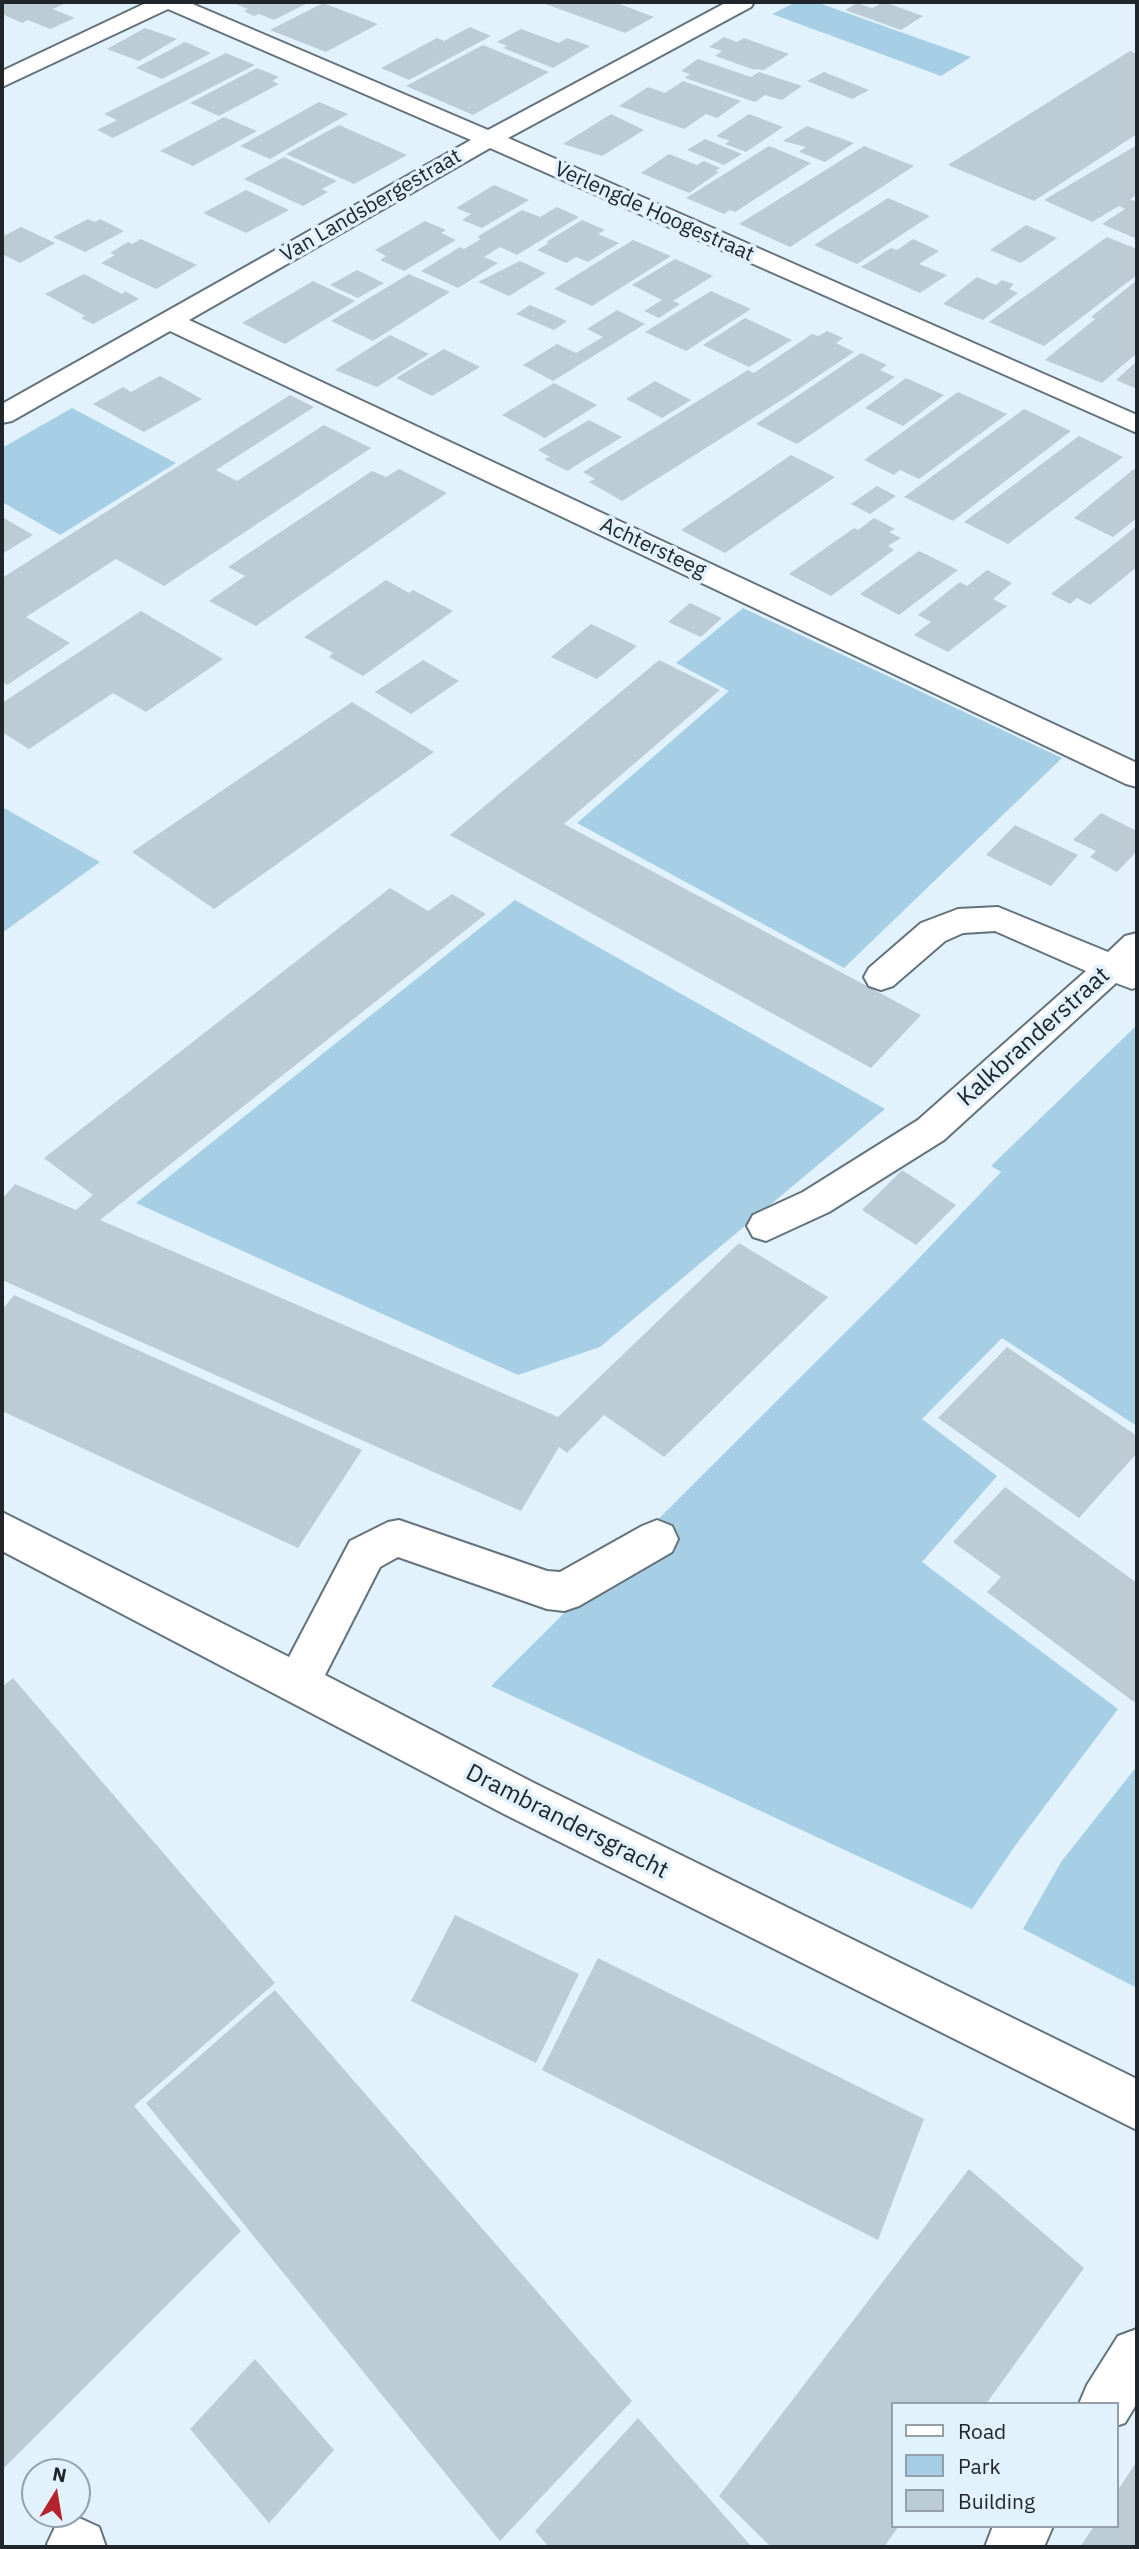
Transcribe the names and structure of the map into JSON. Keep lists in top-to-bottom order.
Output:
{
  "streets": {
    "street": [
      "Van Landsbergestraat",
      "Verlengde Hoogestraat",
      "Achtersteeg",
      "Kalkbranderstraat",
      "Drambrandersgracht"
    ]
  },
  "crossings": [
    ["Van Landsbergestraat", "Verlengde Hoogestraat"],
    ["Van Landsbergestraat", "Achtersteeg"]
  ],
  "legend": ["Road", "Park", "Building"],
  "north": "top"
}
